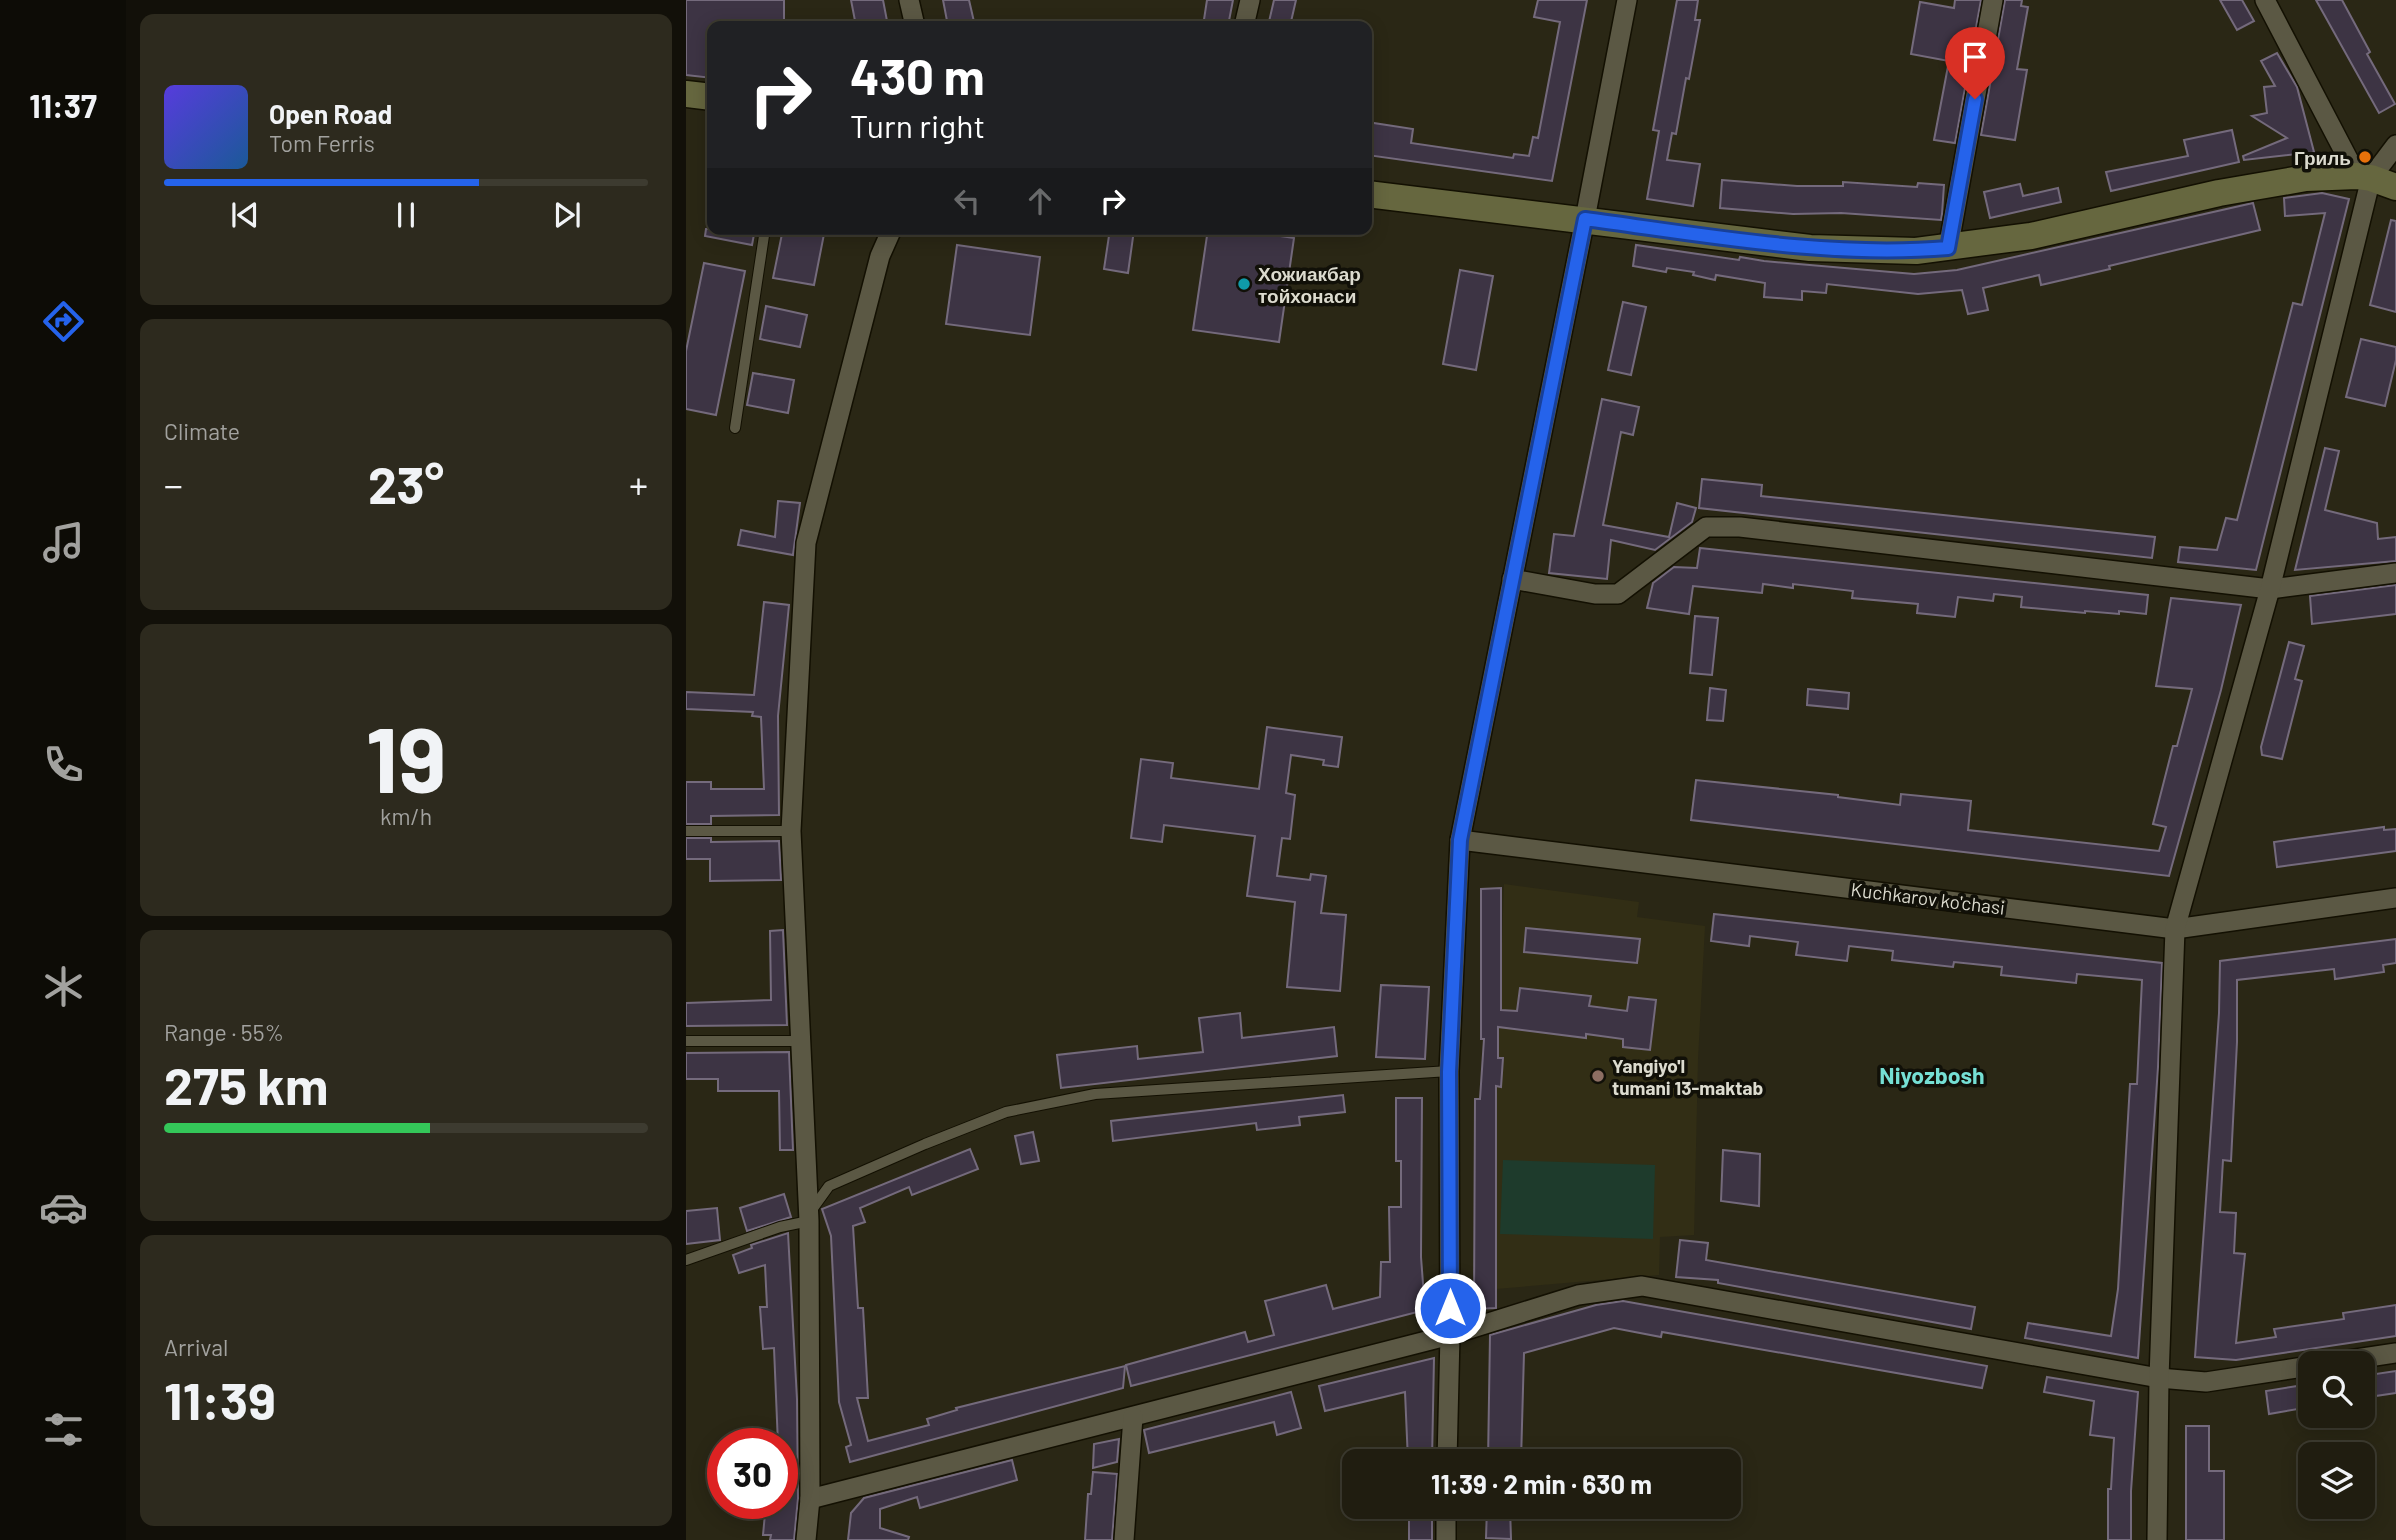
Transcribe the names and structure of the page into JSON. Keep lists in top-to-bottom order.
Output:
{
  "streets": {
    "street": ["Kuchkarov ko'chasi"]
  },
  "districts": ["Niyozbosh"],
  "places": ["Гриль", "Хожиакбар тойхонаси", "Yangiyo'l tumani 13-maktab"],
  "page": {
    "tabs": "11:37",
    "turn": ["430 m", "Turn right"],
    "song": ["Open Road", "Tom Ferris"],
    "tile": [
      "Climate",
      ["19", "km/h"],
      ["Range · 55%", "275 km"],
      ["Arrival", "11:39"]
    ],
    "heat": ["−", "23°", "+"],
    "limit": "30",
    "trip": "11:39 · 2 min · 630 m"
  }
}
